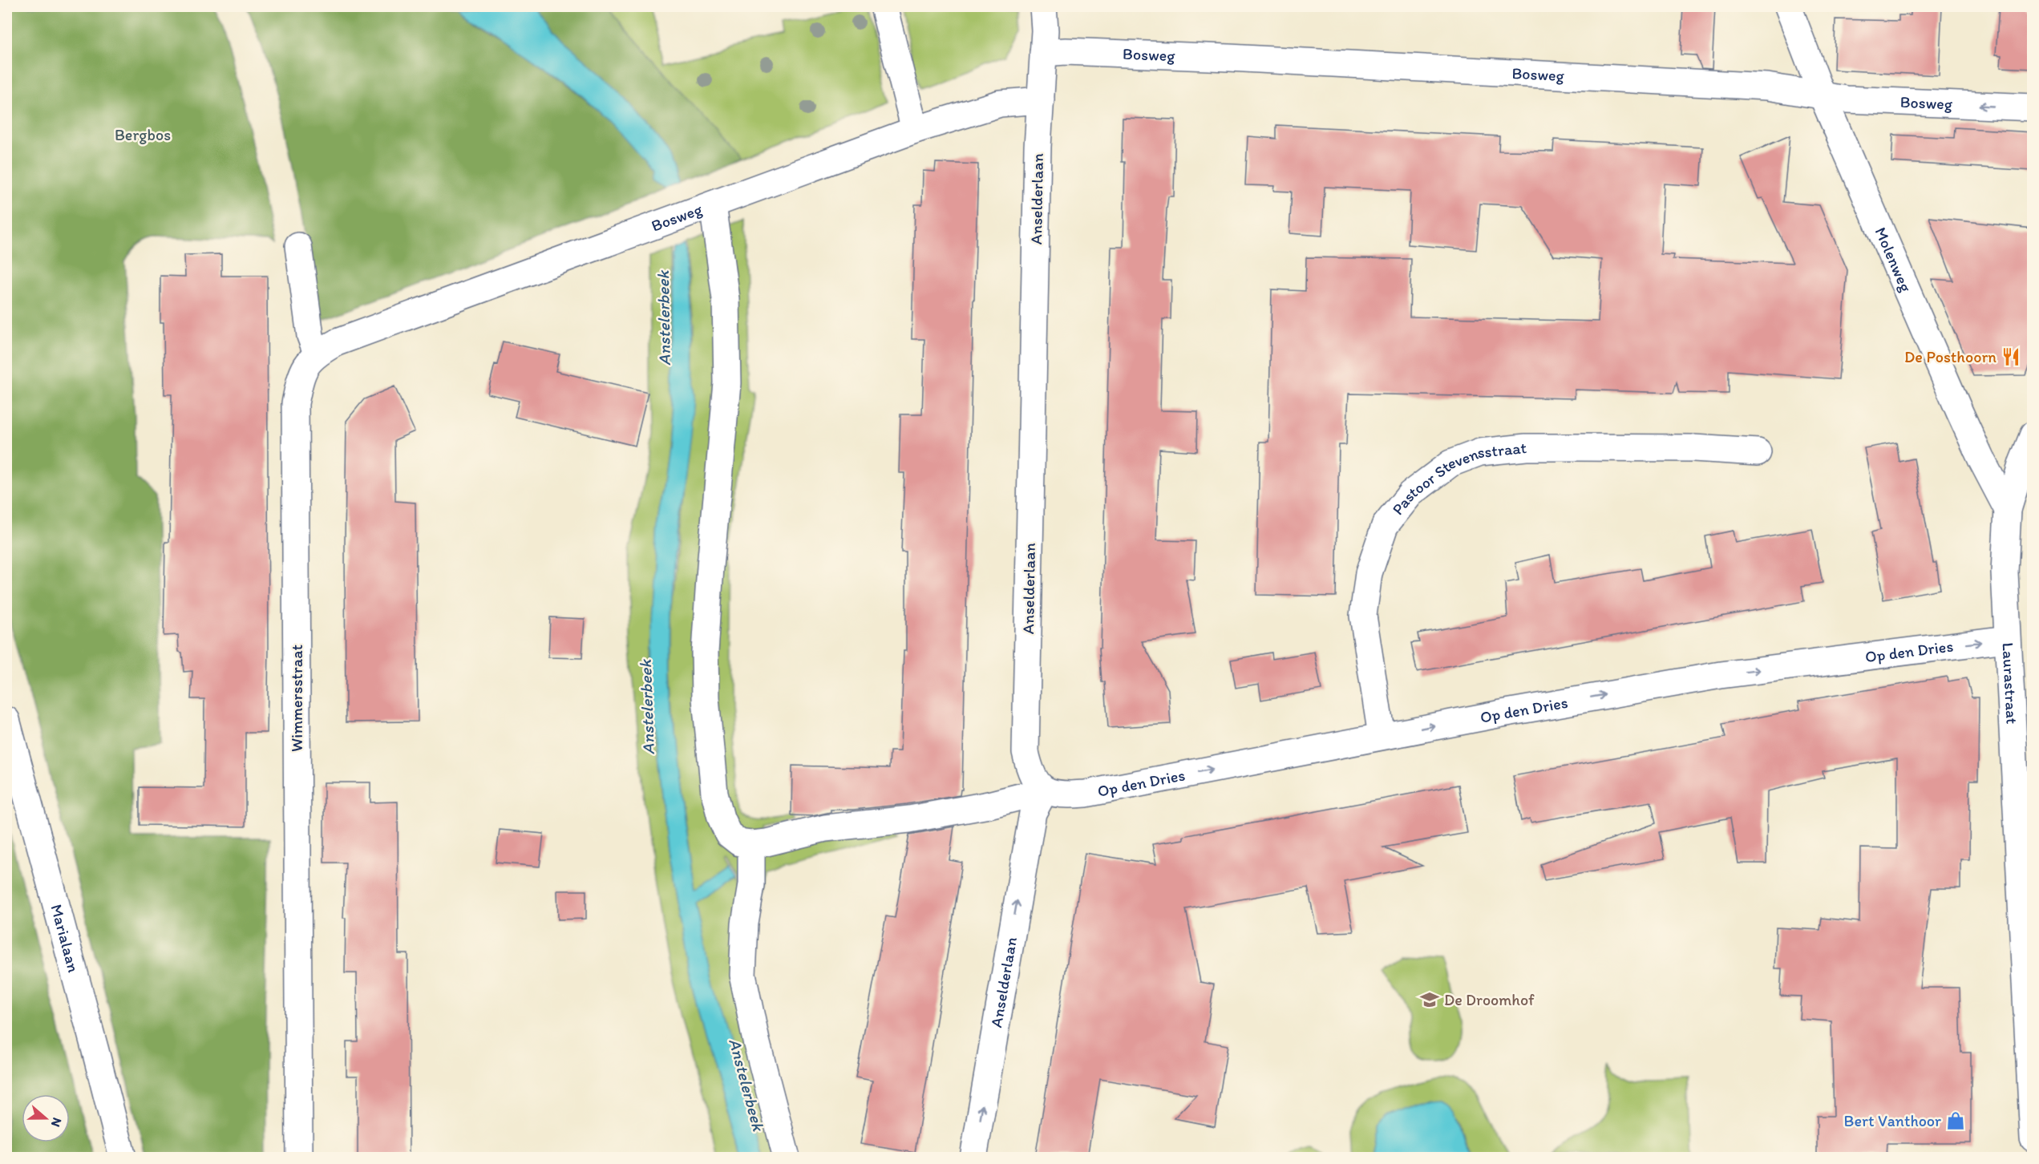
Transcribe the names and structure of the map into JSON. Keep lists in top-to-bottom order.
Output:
{
  "streets": {
    "street": [
      "Bosweg",
      "Anselderlaan",
      "Molenweg",
      "Pastoor Stevensstraat",
      "Op den Dries",
      "Laurastraat",
      "Wimmersstraat",
      "Marialaan"
    ]
  },
  "crossings": [
    ["Bosweg", "Anselderlaan"],
    ["Bosweg", "Molenweg"],
    ["Bosweg", "Wimmersstraat"],
    ["Anselderlaan", "Op den Dries"],
    ["Molenweg", "Laurastraat"],
    ["Pastoor Stevensstraat", "Op den Dries"],
    ["Op den Dries", "Laurastraat"]
  ],
  "one_way": ["Op den Dries"],
  "water": ["Anstelerbeek"],
  "parks": ["Bergbos"],
  "places": {
    "restaurant": ["De Posthoorn"],
    "school or university": ["De Droomhof"],
    "shop": ["Bert Vanthoor"]
  },
  "north": "right"
}
